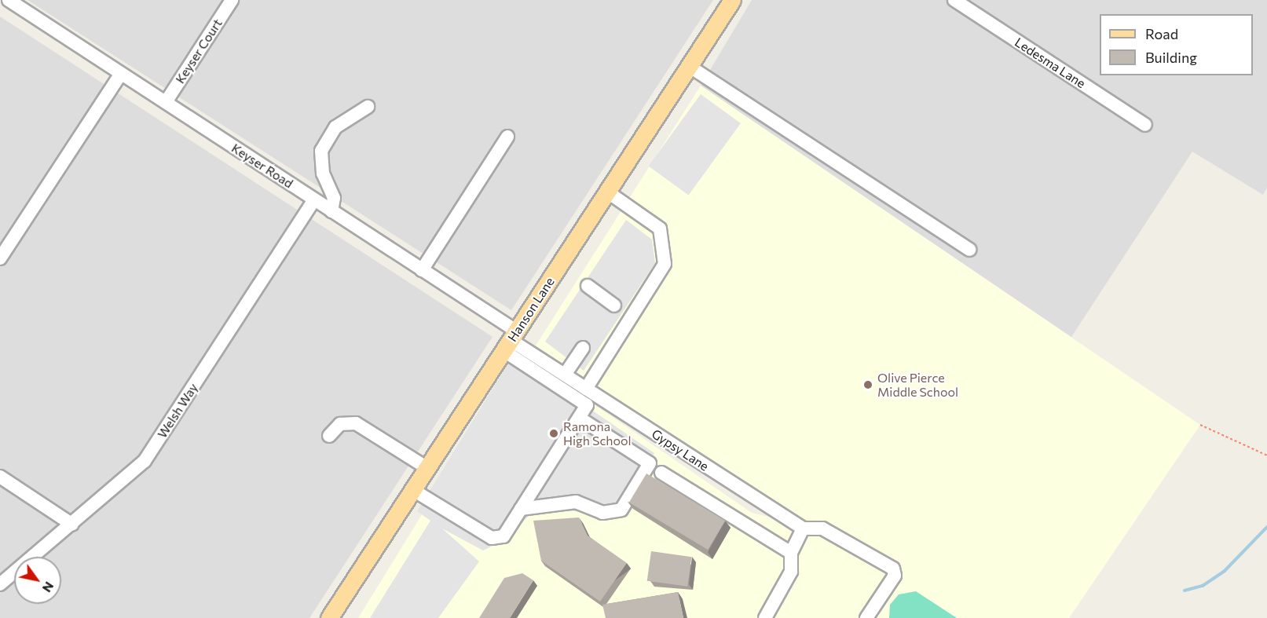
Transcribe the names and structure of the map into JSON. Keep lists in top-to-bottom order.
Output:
{
  "streets": {
    "main road": ["Hanson Lane"],
    "street": [
      "Keyser Court",
      "Ledesma Lane",
      "Keyser Road",
      "Welsh Way",
      "Gypsy Lane"
    ]
  },
  "crossings": [
    ["Keyser Court", "Keyser Road"],
    ["Keyser Road", "Hanson Lane"],
    ["Keyser Road", "Welsh Way"],
    ["Keyser Road", "Gypsy Lane"],
    ["Hanson Lane", "Gypsy Lane"]
  ],
  "places": ["Olive Pierce Middle School", "Ramona High School"],
  "legend": ["Road", "Building"],
  "north": "bottom right"
}
